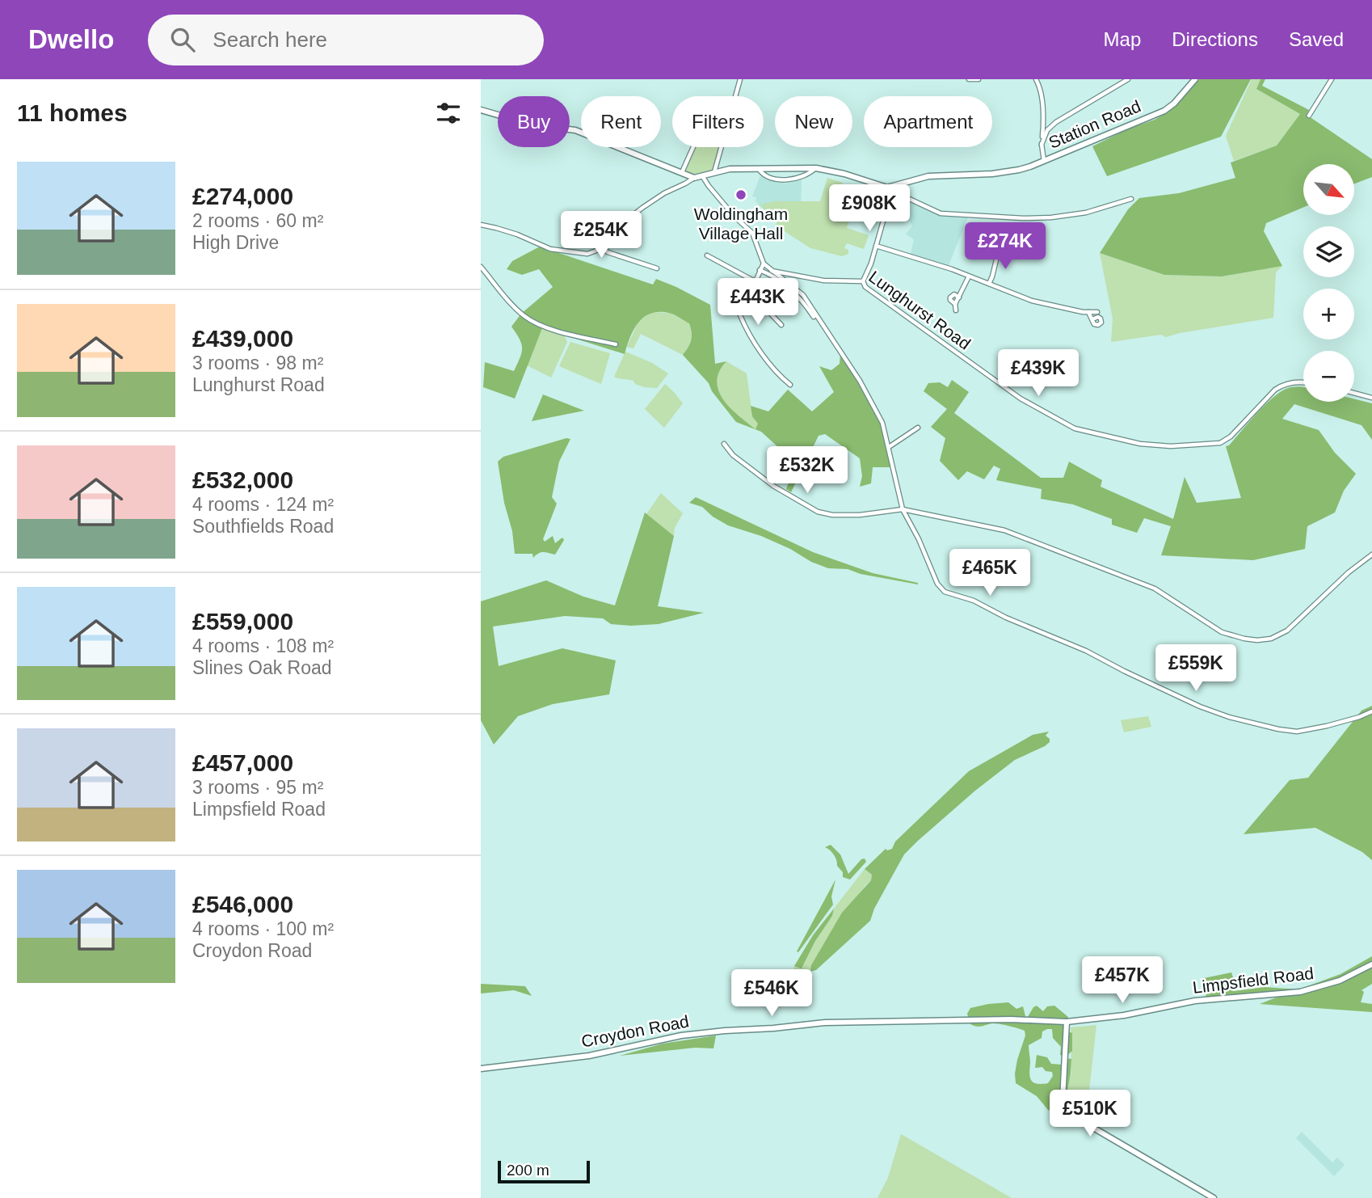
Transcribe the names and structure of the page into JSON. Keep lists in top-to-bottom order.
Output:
{
  "streets": {
    "street": [
      "Station Road",
      "Lunghurst Road",
      "Limpsfield Road",
      "Croydon Road"
    ]
  },
  "crossings": [
    ["Limpsfield Road", "Croydon Road"]
  ],
  "places": ["Woldingham Village Hall"],
  "scale_bar": "200 m",
  "north": "bottom right",
  "page": {
    "header": "Dwello",
    "search": "Search here",
    "nav": ["Map", "Directions", "Saved"],
    "heading": "11 homes",
    "chip": [
      "Buy",
      "Rent",
      "Filters",
      "New",
      "Apartment"
    ],
    "list": [
      {
        "name": "£274,000",
        "note": "2 rooms · 60 m² · High Drive"
      },
      {
        "name": "£439,000",
        "note": "3 rooms · 98 m² · Lunghurst Road"
      },
      {
        "name": "£532,000",
        "note": "4 rooms · 124 m² · Southfields Road"
      },
      {
        "name": "£559,000",
        "note": "4 rooms · 108 m² · Slines Oak Road"
      },
      {
        "name": "£457,000",
        "note": "3 rooms · 95 m² · Limpsfield Road"
      },
      {
        "name": "£546,000",
        "note": "4 rooms · 100 m² · Croydon Road"
      }
    ],
    "map_buttons": ["+", "−"],
    "price": [
      "£908K",
      "£254K",
      "£274K",
      "£443K",
      "£439K",
      "£532K",
      "£465K",
      "£559K",
      "£457K",
      "£546K",
      "£510K"
    ],
    "scale": "200 m"
  }
}
